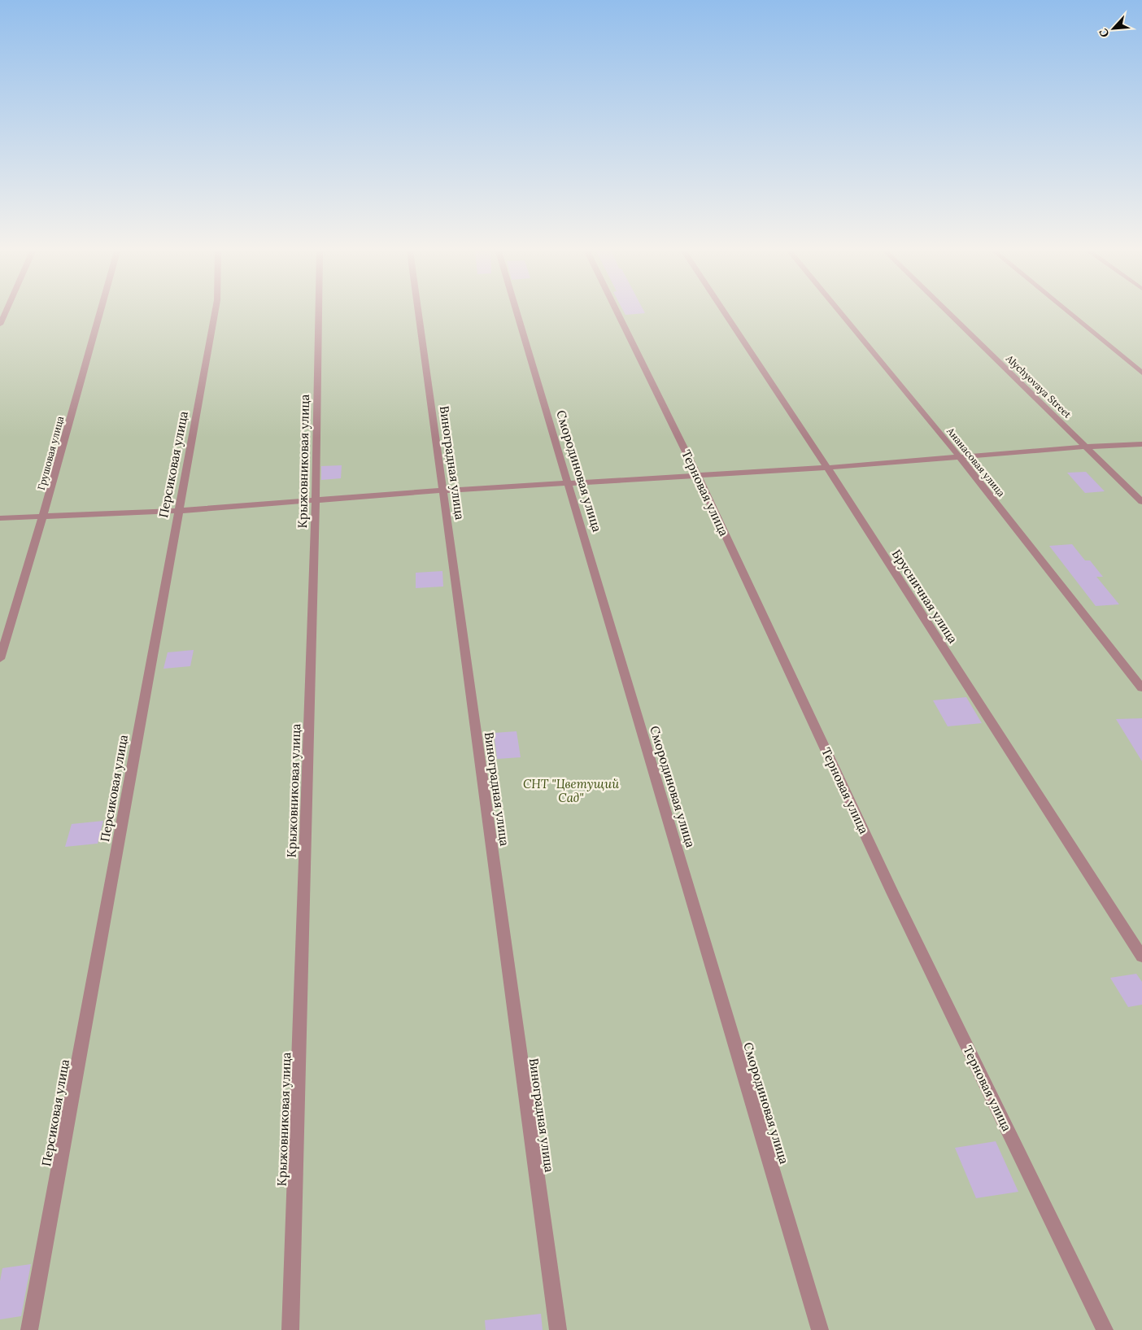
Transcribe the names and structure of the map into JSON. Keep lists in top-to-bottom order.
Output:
{
  "streets": {
    "street": [
      "Alychyovaya Street",
      "Грушовая улица",
      "Крыжовниковая улица",
      "Ананасовая улица",
      "Виноградная улица",
      "Персиковая улица",
      "Смородиновая улица",
      "Терновая улица",
      "Брусничная улица"
    ]
  },
  "parks": ["СНТ \"Цветущий Сад\""],
  "north": "bottom left"
}
